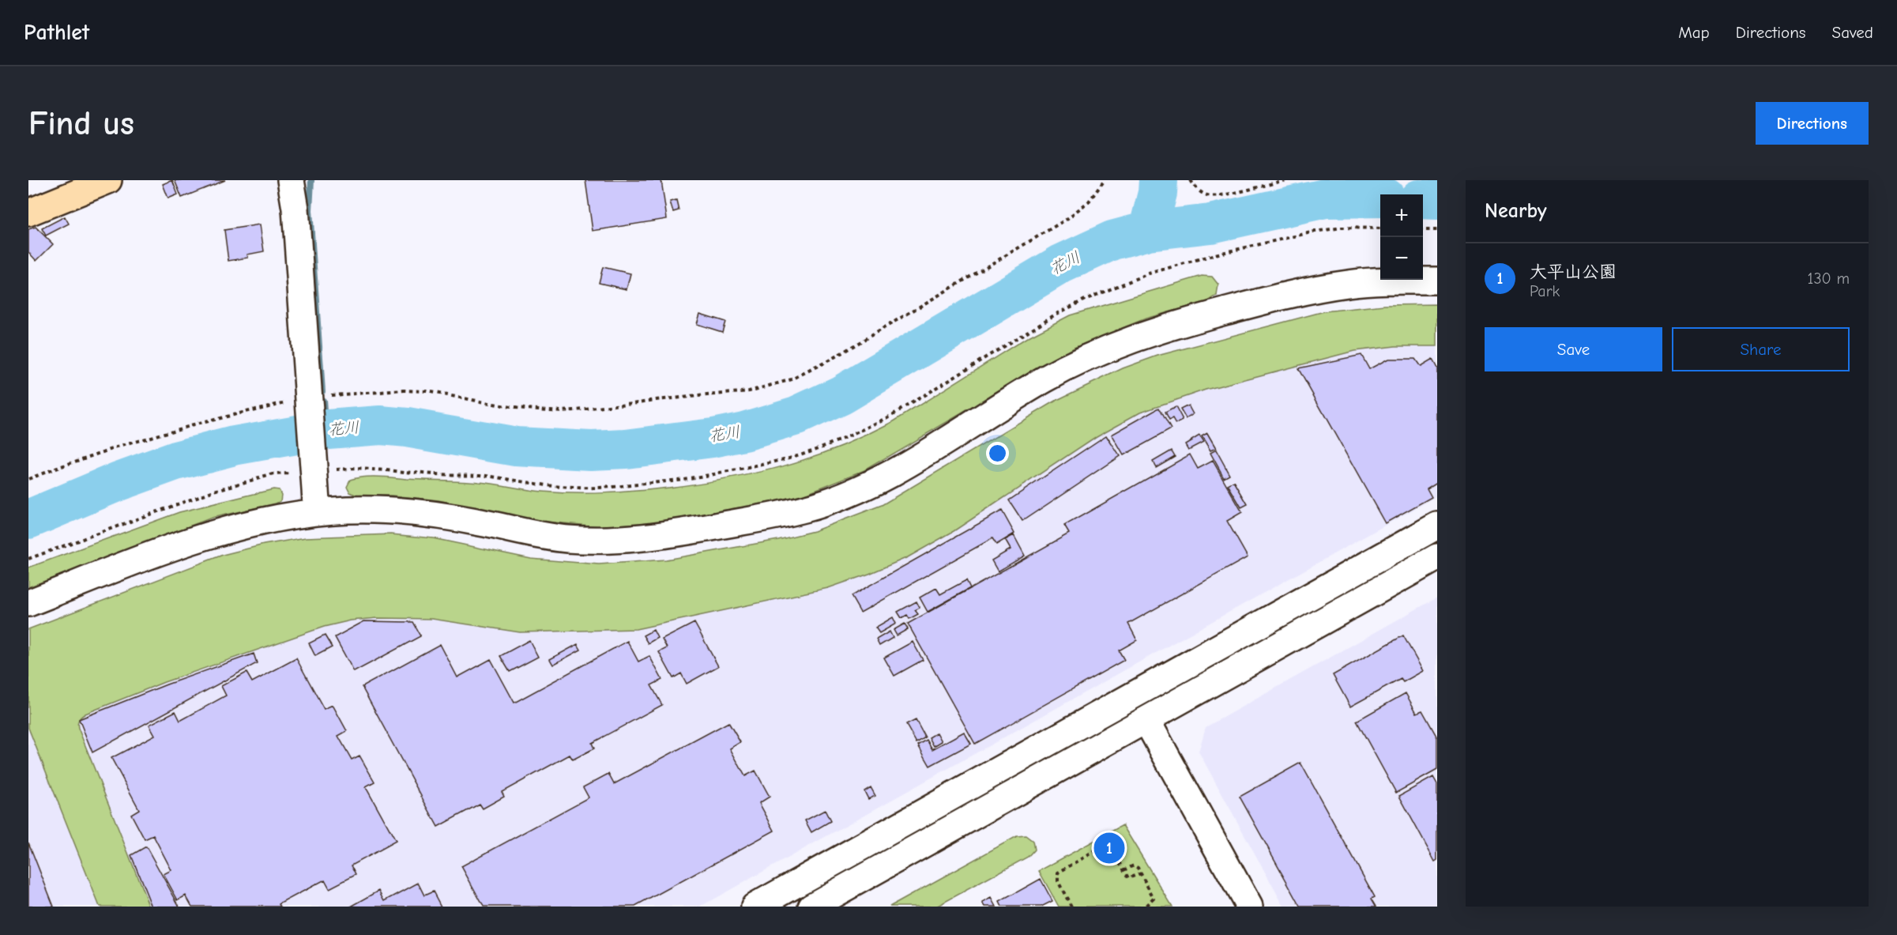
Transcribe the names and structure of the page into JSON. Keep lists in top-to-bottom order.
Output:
{
  "water": ["花川"],
  "page": {
    "header": "Pathlet",
    "nav": ["Map", "Directions", "Saved"],
    "buttons": [
      "Directions",
      ["Save", "Share"]
    ],
    "title": "Find us",
    "heading": "Nearby",
    "map_buttons": ["+", "−"],
    "list": [
      {
        "mark": "1",
        "name": "大平山公園",
        "note": "Park",
        "value": "130 m"
      }
    ],
    "pins": "1"
  }
}
